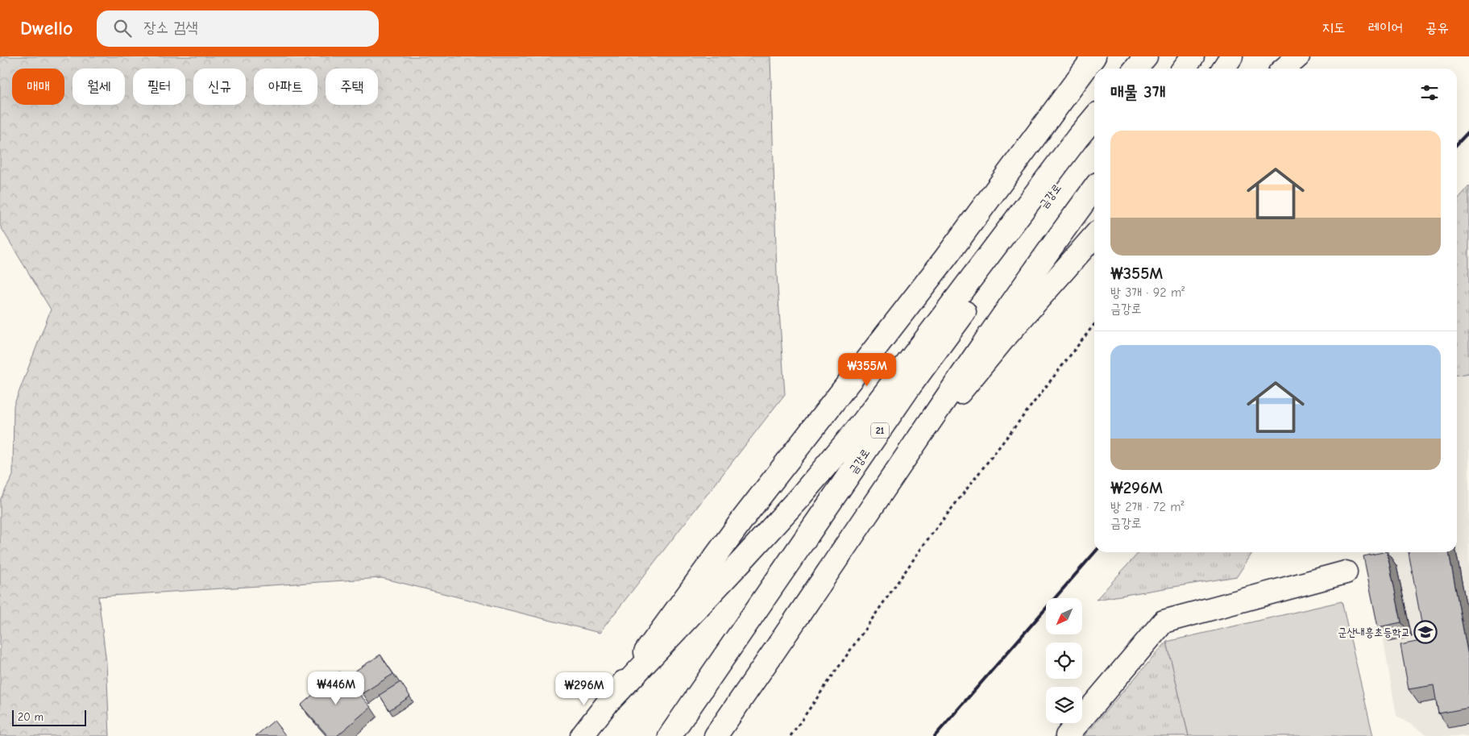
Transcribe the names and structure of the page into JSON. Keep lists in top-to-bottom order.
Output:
{
  "streets": {
    "main road": ["금강로", "21"]
  },
  "places": {
    "school or university": ["군산내흥초등학교"]
  },
  "scale_bar": "20 m",
  "north": "bottom left",
  "page": {
    "header": "Dwello",
    "search": "장소 검색",
    "nav": ["지도", "레이어", "공유"],
    "chip": [
      "매매",
      "월세",
      "필터",
      "신규",
      "아파트",
      "주택"
    ],
    "heading": "매물 3개",
    "list": [
      {
        "name": "₩355M",
        "note": "방 3개 · 92 m² · 금강로"
      },
      {
        "name": "₩296M",
        "note": "방 2개 · 72 m² · 금강로"
      }
    ],
    "price": ["₩355M", "₩446M", "₩296M"],
    "scale": "20 m"
  }
}
